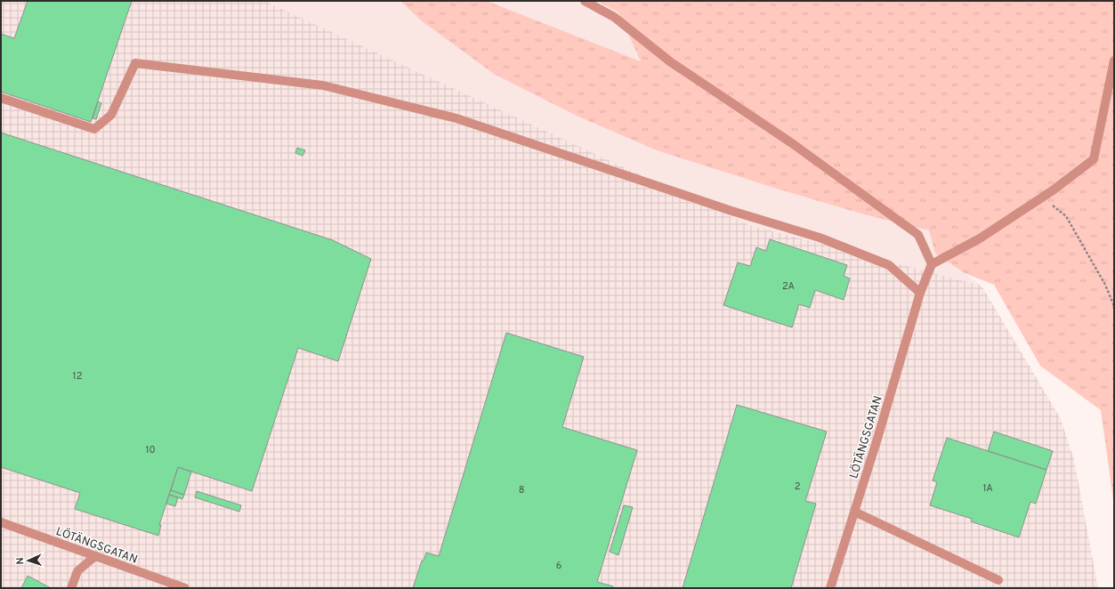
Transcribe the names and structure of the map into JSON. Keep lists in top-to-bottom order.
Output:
{
  "streets": {
    "street": ["LÖTÄNGSGATAN"]
  },
  "house_numbers": [
    "2A",
    "12",
    "10",
    "2",
    "1A",
    "8",
    "6"
  ],
  "north": "left"
}
